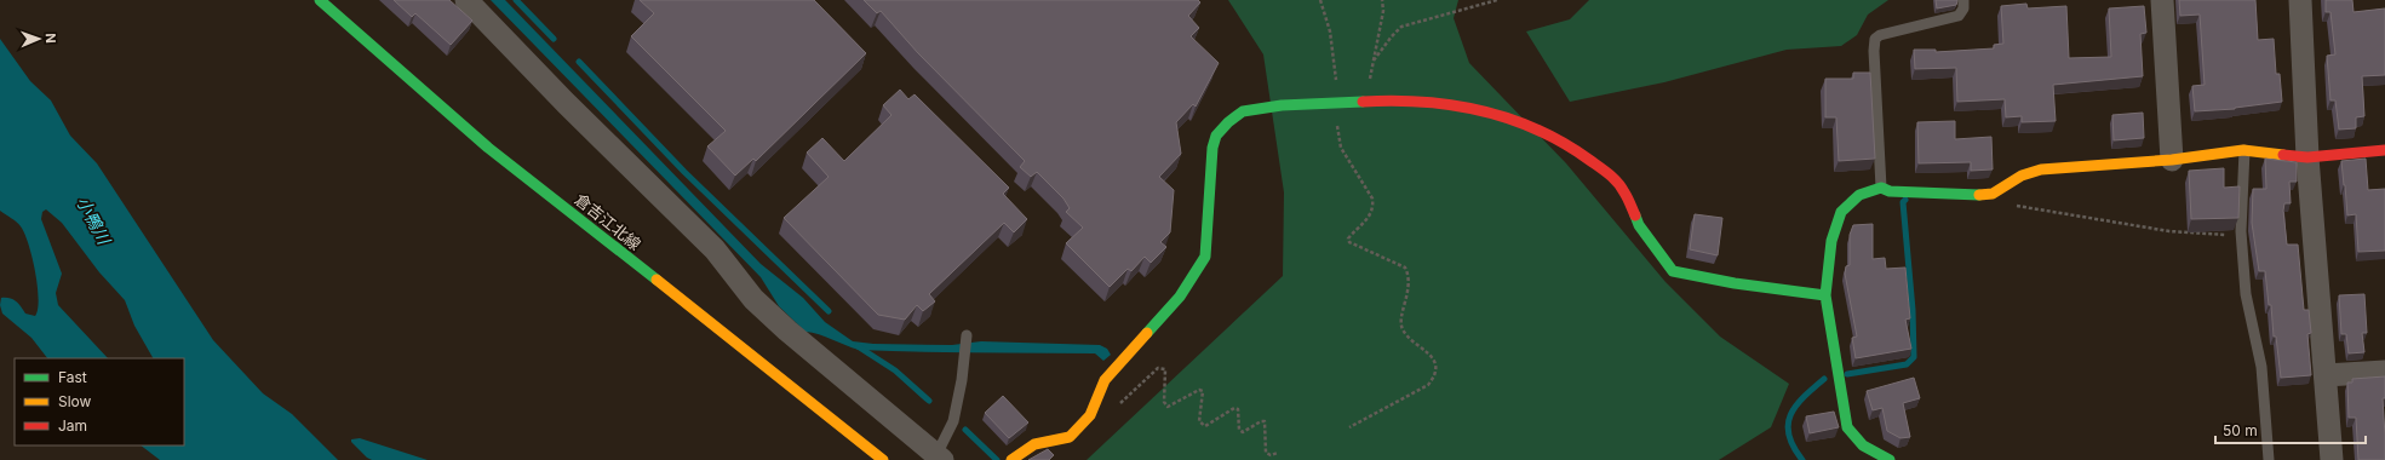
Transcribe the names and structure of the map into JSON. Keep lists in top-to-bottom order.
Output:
{
  "streets": {
    "street": ["倉吉江北線"]
  },
  "water": ["小鴨川"],
  "legend": ["Fast", "Slow", "Jam"],
  "scale_bar": "50 m",
  "north": "right"
}
